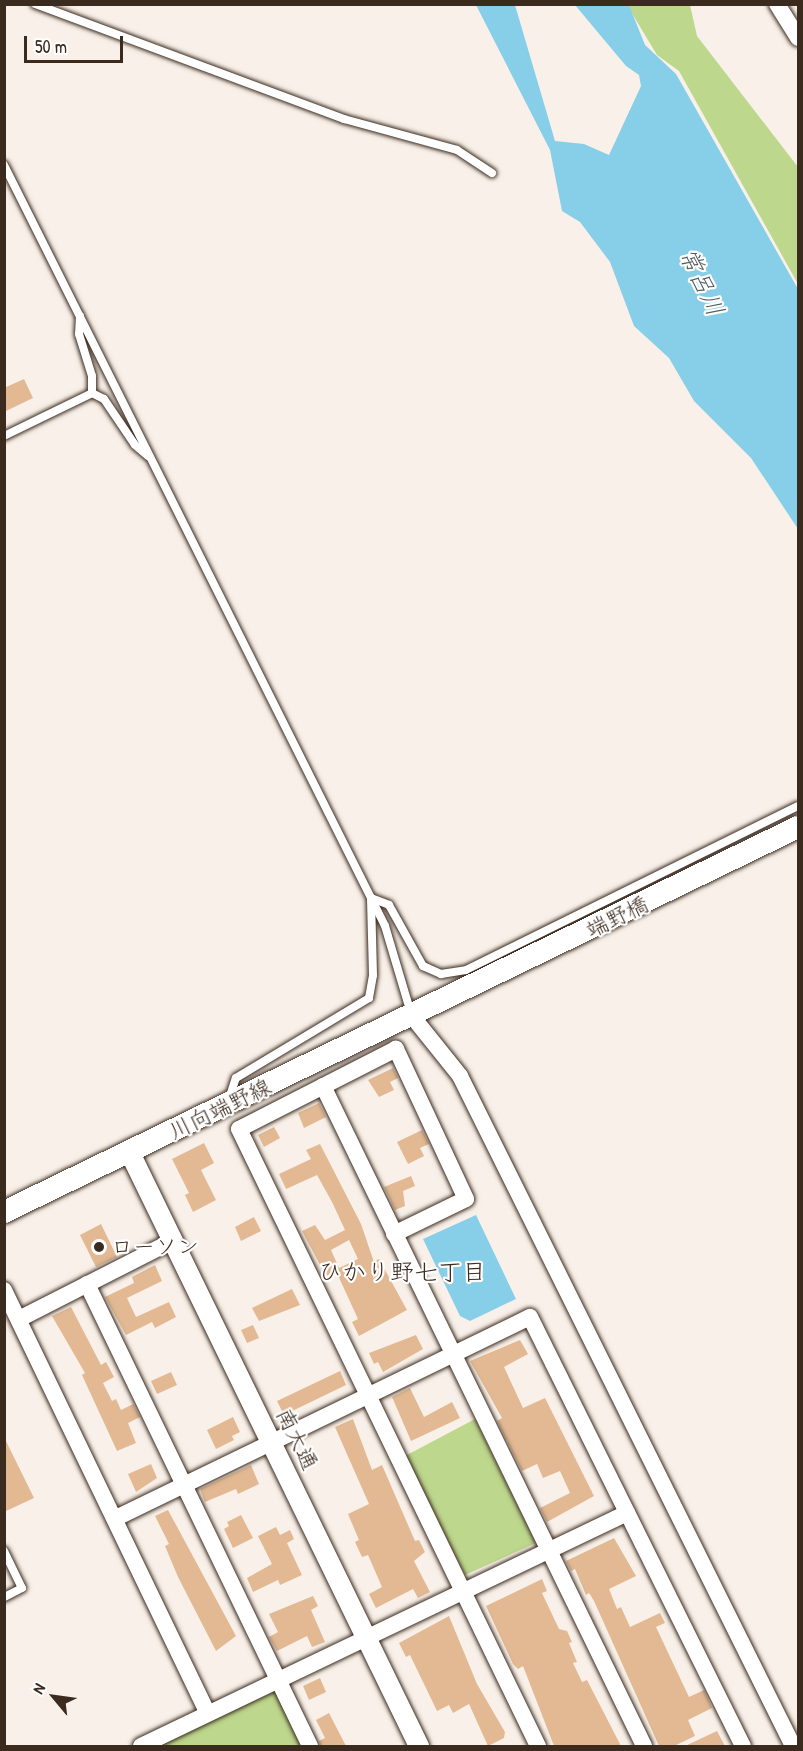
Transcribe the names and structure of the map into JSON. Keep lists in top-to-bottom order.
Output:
{
  "streets": {
    "main road": ["端野橋", "川向端野線"],
    "street": ["南大通"]
  },
  "crossings": [
    ["端野橋", "川向端野線"],
    ["川向端野線", "南大通"]
  ],
  "districts": ["ひかり野七丁目"],
  "water": ["常呂川"],
  "places": ["ローソン"],
  "scale_bar": "50 m",
  "north": "top left"
}
